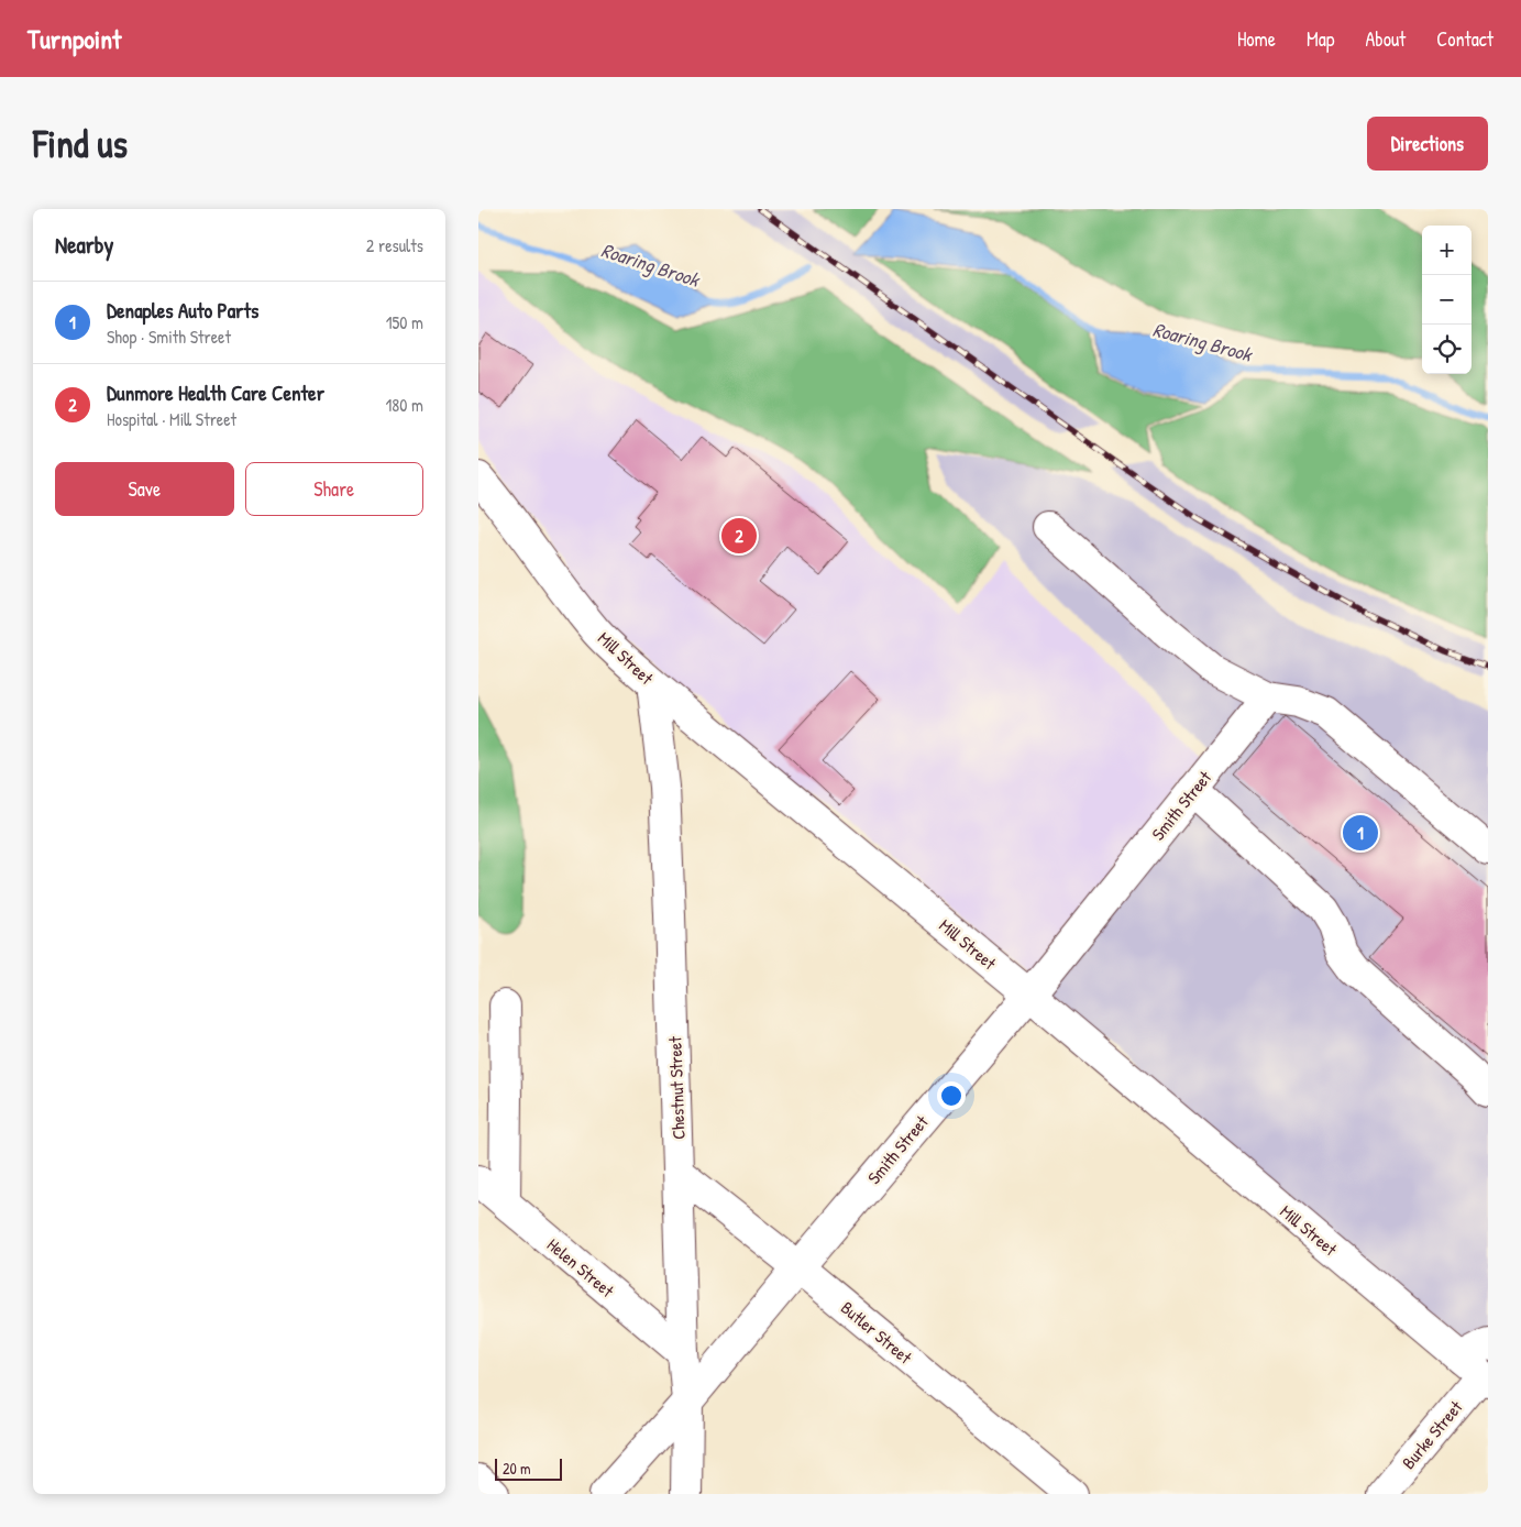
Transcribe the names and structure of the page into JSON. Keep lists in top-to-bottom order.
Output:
{
  "streets": {
    "street": [
      "Mill Street",
      "Smith Street",
      "Chestnut Street",
      "Helen Street",
      "Butler Street",
      "Burke Street"
    ]
  },
  "crossings": [
    ["Mill Street", "Smith Street"],
    ["Mill Street", "Chestnut Street"],
    ["Mill Street", "Burke Street"],
    ["Smith Street", "Chestnut Street"],
    ["Smith Street", "Butler Street"],
    ["Chestnut Street", "Helen Street"],
    ["Chestnut Street", "Butler Street"]
  ],
  "water": ["Roaring Brook"],
  "scale_bar": "20 m",
  "page": {
    "header": "Turnpoint",
    "nav": [
      "Home",
      "Map",
      "About",
      "Contact"
    ],
    "buttons": [
      "Directions",
      ["Save", "Share"]
    ],
    "title": "Find us",
    "heading": ["Nearby", "2 results"],
    "map_buttons": ["+", "−"],
    "list": [
      {
        "mark": "1",
        "name": "Denaples Auto Parts",
        "note": "Shop · Smith Street",
        "value": "150 m"
      },
      {
        "mark": "2",
        "name": "Dunmore Health Care Center",
        "note": "Hospital · Mill Street",
        "value": "180 m"
      }
    ],
    "pins": ["2", "1"],
    "scale": "20 m"
  }
}
